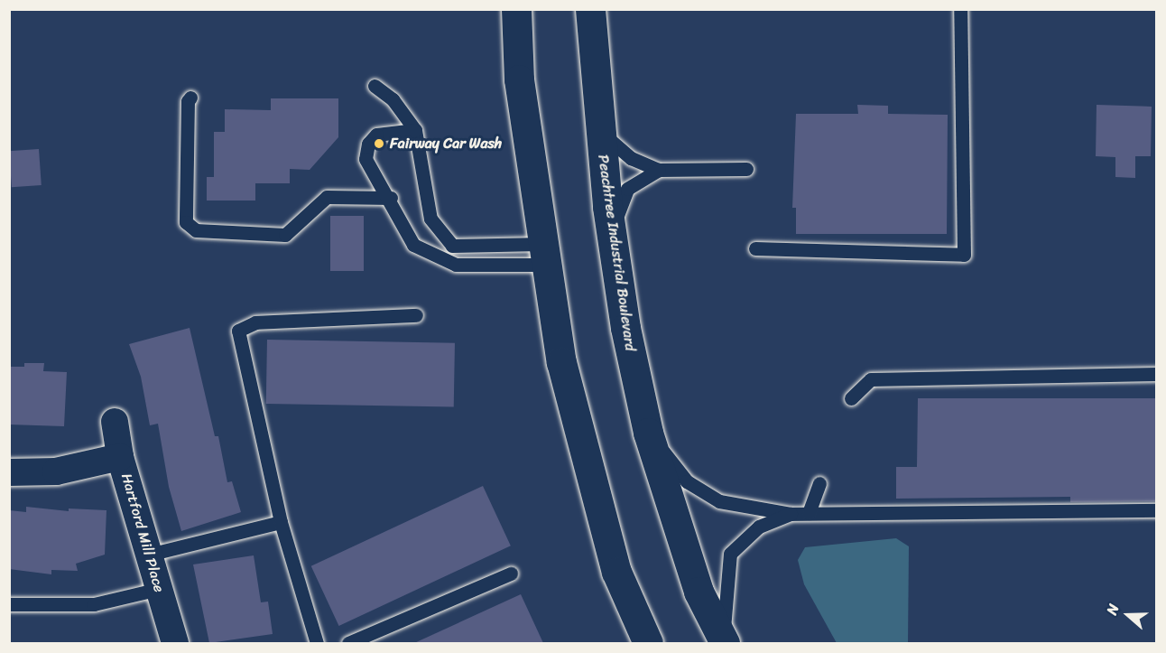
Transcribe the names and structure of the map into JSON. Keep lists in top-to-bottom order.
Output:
{
  "streets": {
    "highway": ["Peachtree Industrial Boulevard"],
    "street": ["Hartford Mill Place"]
  },
  "places": ["Fairway Car Wash"],
  "north": "left"
}
